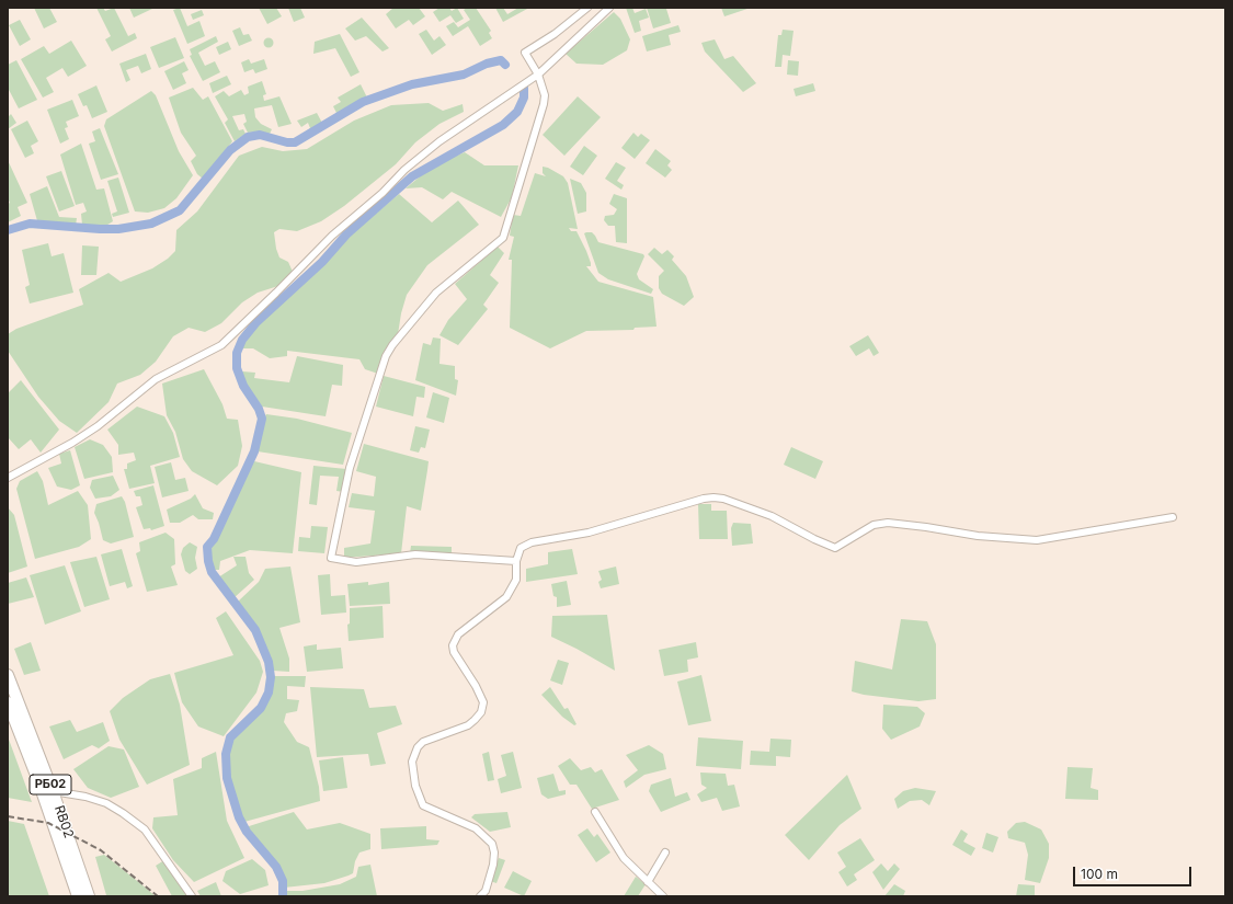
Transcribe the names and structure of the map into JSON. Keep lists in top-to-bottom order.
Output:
{
  "streets": {
    "highway": ["РБ02", "RB02"]
  },
  "scale_bar": "100 m"
}
